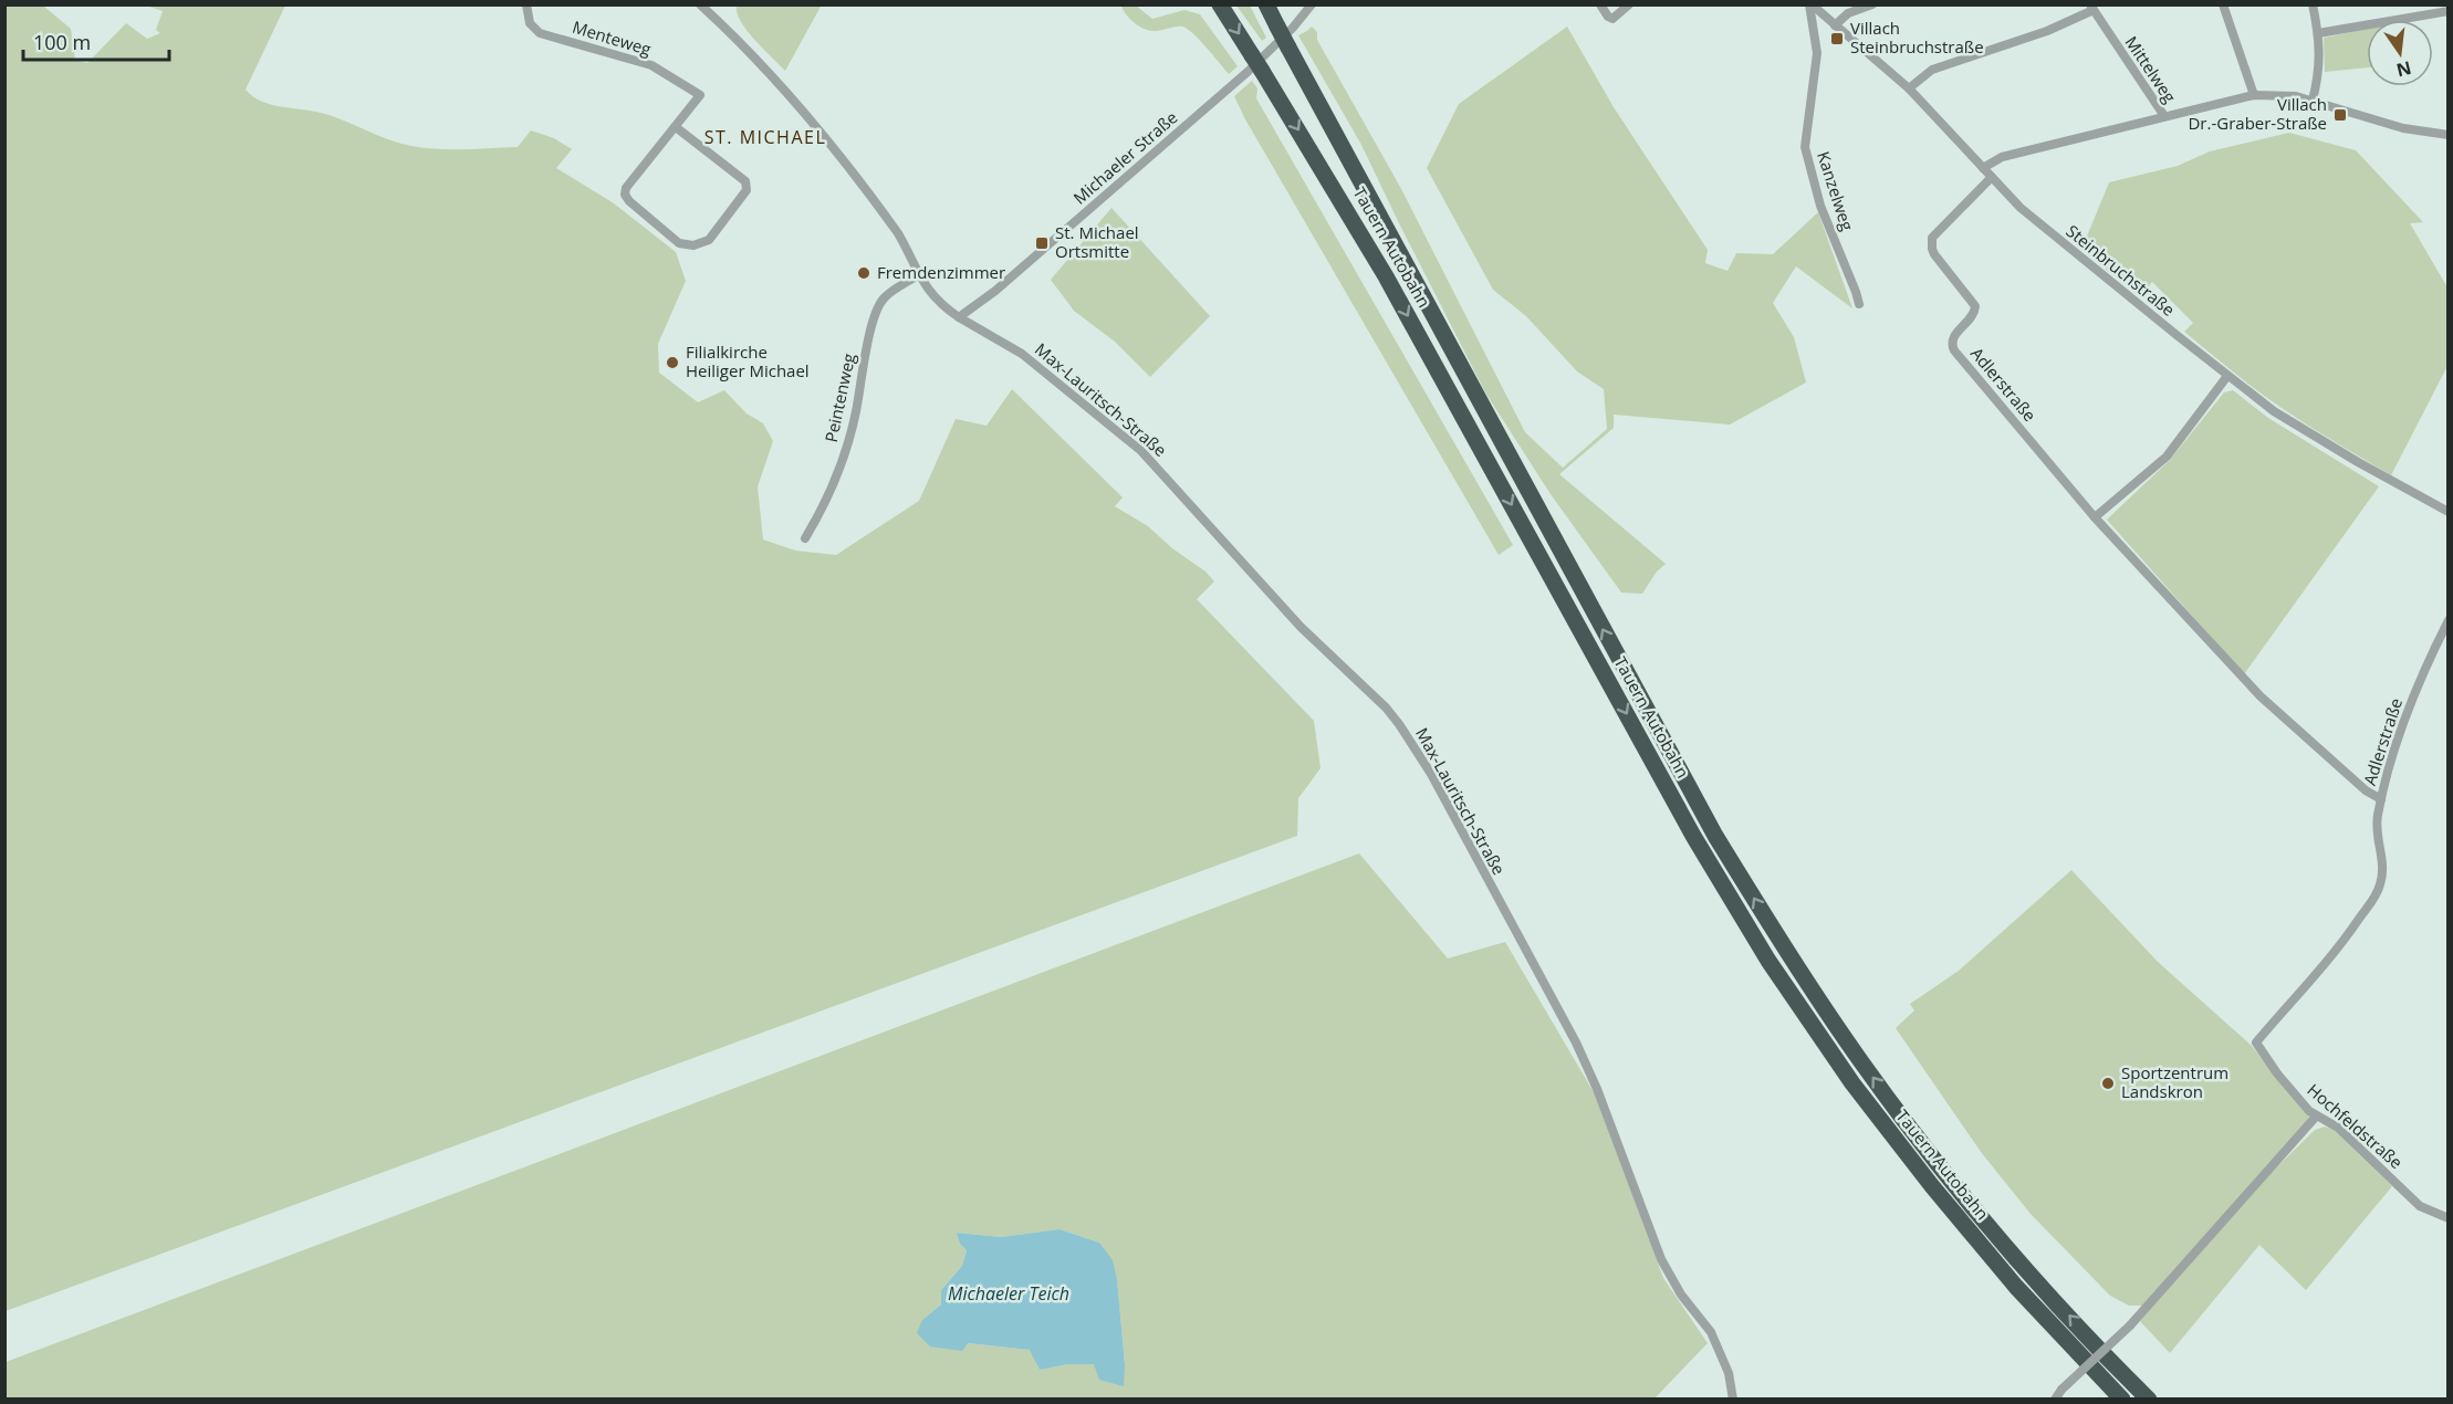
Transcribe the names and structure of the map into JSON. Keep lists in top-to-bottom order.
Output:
{
  "streets": {
    "highway": ["Tauern Autobahn"],
    "street": [
      "Menteweg",
      "Mittelweg",
      "Michaeler Straße",
      "Kanzelweg",
      "Steinbruchstraße",
      "Adlerstraße",
      "Peintenweg",
      "Max-Lauritsch-Straße",
      "Hochfeldstraße"
    ]
  },
  "crossings": [
    ["Michaeler Straße", "Max-Lauritsch-Straße"],
    ["Kanzelweg", "Steinbruchstraße"],
    ["Steinbruchstraße", "Adlerstraße"],
    ["Adlerstraße", "Hochfeldstraße"]
  ],
  "districts": ["ST. MICHAEL"],
  "water": ["Michaeler Teich"],
  "places": {
    "transit": ["Villach Steinbruchstraße", "Villach Dr.-Graber-Straße", "St. Michael Ortsmitte"],
    "other": ["Fremdenzimmer", "Filialkirche Heiliger Michael", "Sportzentrum Landskron"]
  },
  "scale_bar": "100 m",
  "north": "bottom"
}
